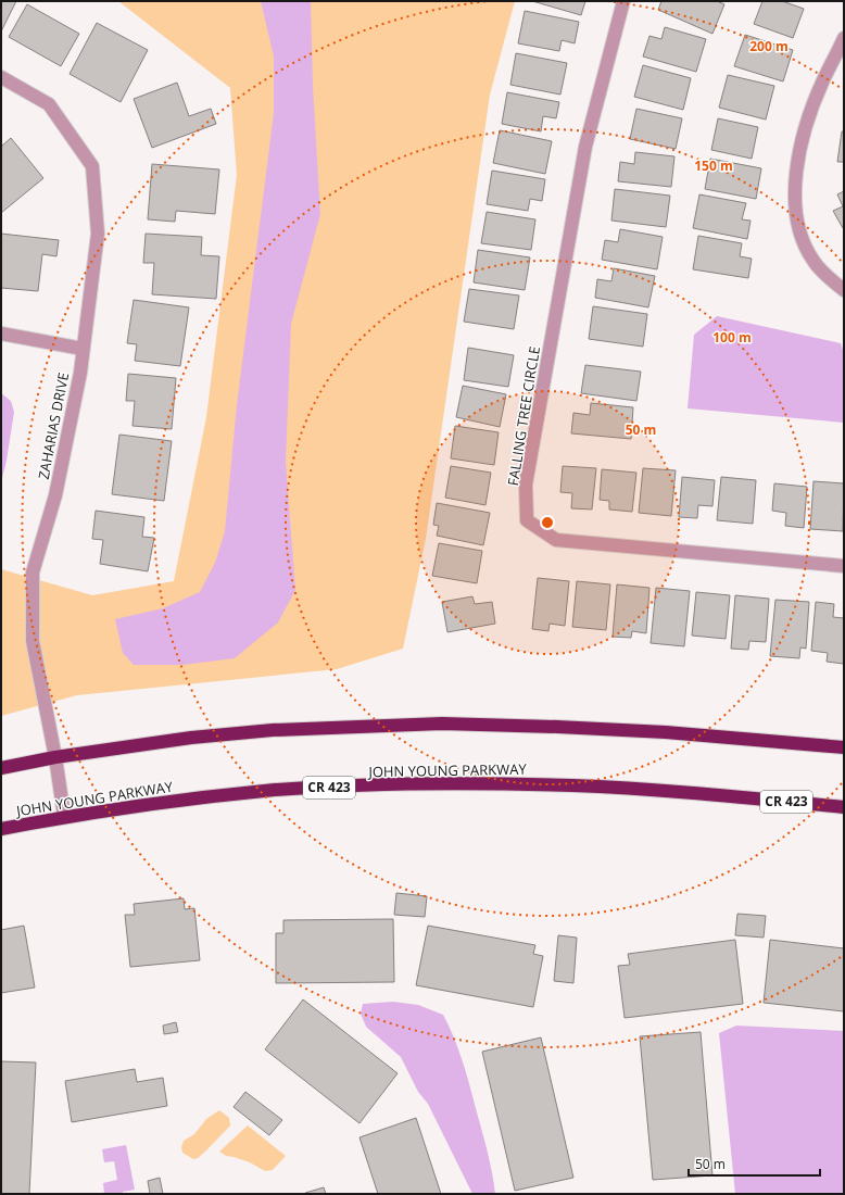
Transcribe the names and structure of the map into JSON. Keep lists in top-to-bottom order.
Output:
{
  "streets": {
    "highway": ["JOHN YOUNG PARKWAY", "CR 423"],
    "street": ["FALLING TREE CIRCLE", "ZAHARIAS DRIVE"]
  },
  "crossings": [
    ["ZAHARIAS DRIVE", "JOHN YOUNG PARKWAY"]
  ],
  "scale_bar": "50 m",
  "rings": [
    "200 m",
    "150 m",
    "100 m",
    "50 m"
  ]
}
